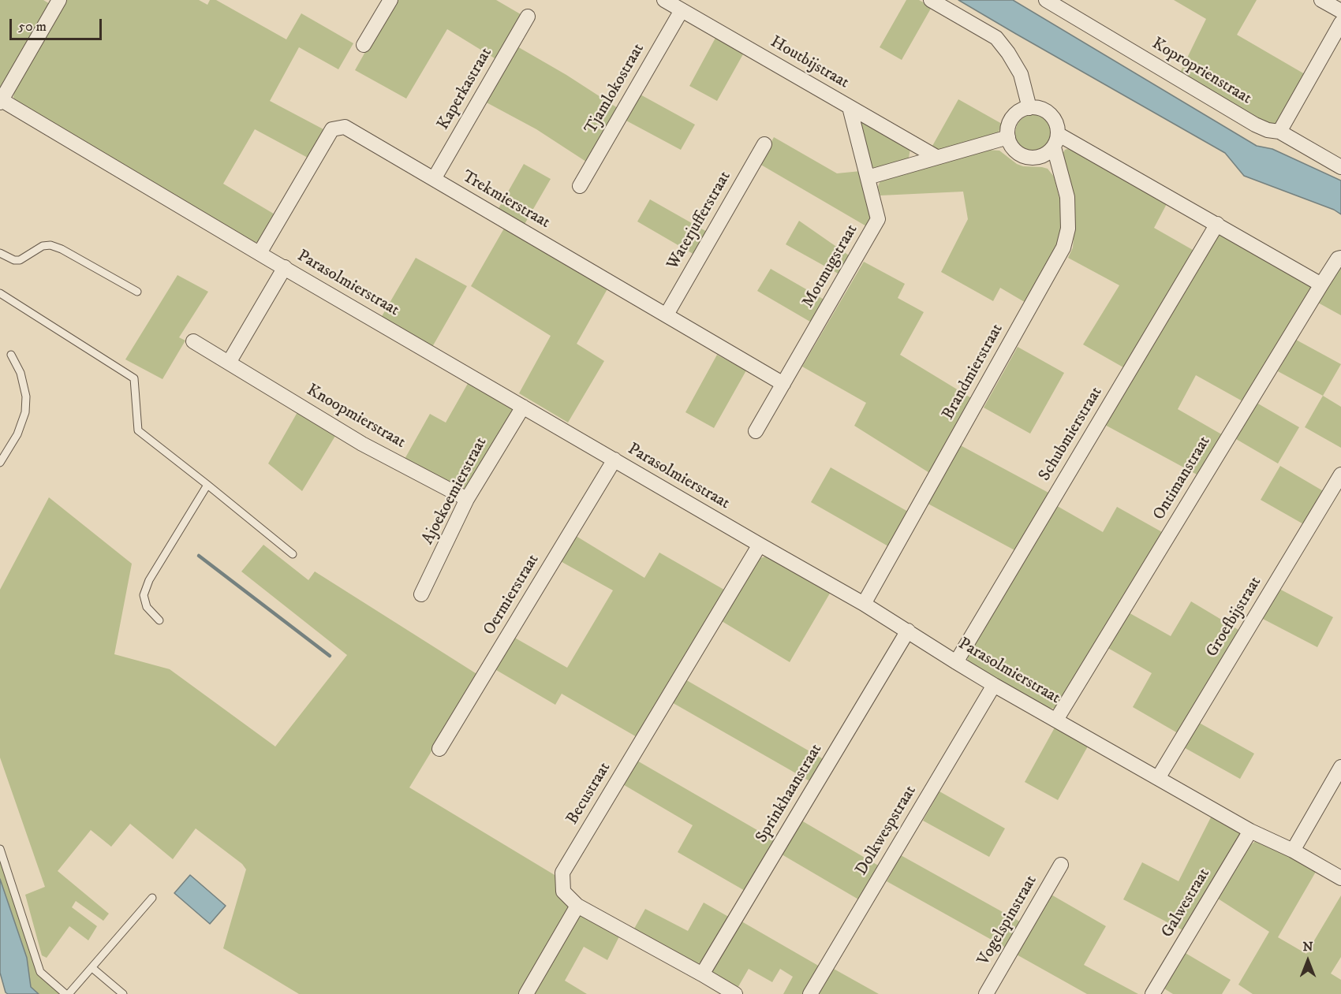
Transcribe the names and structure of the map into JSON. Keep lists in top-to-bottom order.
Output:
{
  "streets": {
    "street": [
      "Houtbijstraat",
      "Koproprienstraat",
      "Kaperkastraat",
      "Tjamlokostraat",
      "Trekmierstraat",
      "Waterjufferstraat",
      "Motmugstraat",
      "Parasolmierstraat",
      "Brandmierstraat",
      "Knoopmierstraat",
      "Schubmierstraat",
      "Ontimanstraat",
      "Ajoekoemierstraat",
      "Oermierstraat",
      "Groefbijstraat",
      "Becustraat",
      "Sprinkhaanstraat",
      "Dolkwespstraat",
      "Galwestraat",
      "Vogelspinstraat"
    ]
  },
  "crossings": [
    ["Houtbijstraat", "Tjamlokostraat"],
    ["Houtbijstraat", "Motmugstraat"],
    ["Kaperkastraat", "Trekmierstraat"],
    ["Trekmierstraat", "Waterjufferstraat"],
    ["Trekmierstraat", "Motmugstraat"],
    ["Trekmierstraat", "Parasolmierstraat"],
    ["Parasolmierstraat", "Brandmierstraat"],
    ["Parasolmierstraat", "Schubmierstraat"],
    ["Parasolmierstraat", "Ontimanstraat"],
    ["Parasolmierstraat", "Ajoekoemierstraat"],
    ["Parasolmierstraat", "Oermierstraat"],
    ["Parasolmierstraat", "Groefbijstraat"],
    ["Parasolmierstraat", "Becustraat"],
    ["Parasolmierstraat", "Sprinkhaanstraat"],
    ["Parasolmierstraat", "Dolkwespstraat"],
    ["Parasolmierstraat", "Galwestraat"],
    ["Knoopmierstraat", "Ajoekoemierstraat"],
    ["Becustraat", "Sprinkhaanstraat"]
  ],
  "scale_bar": "50 m",
  "north": "top"
}
